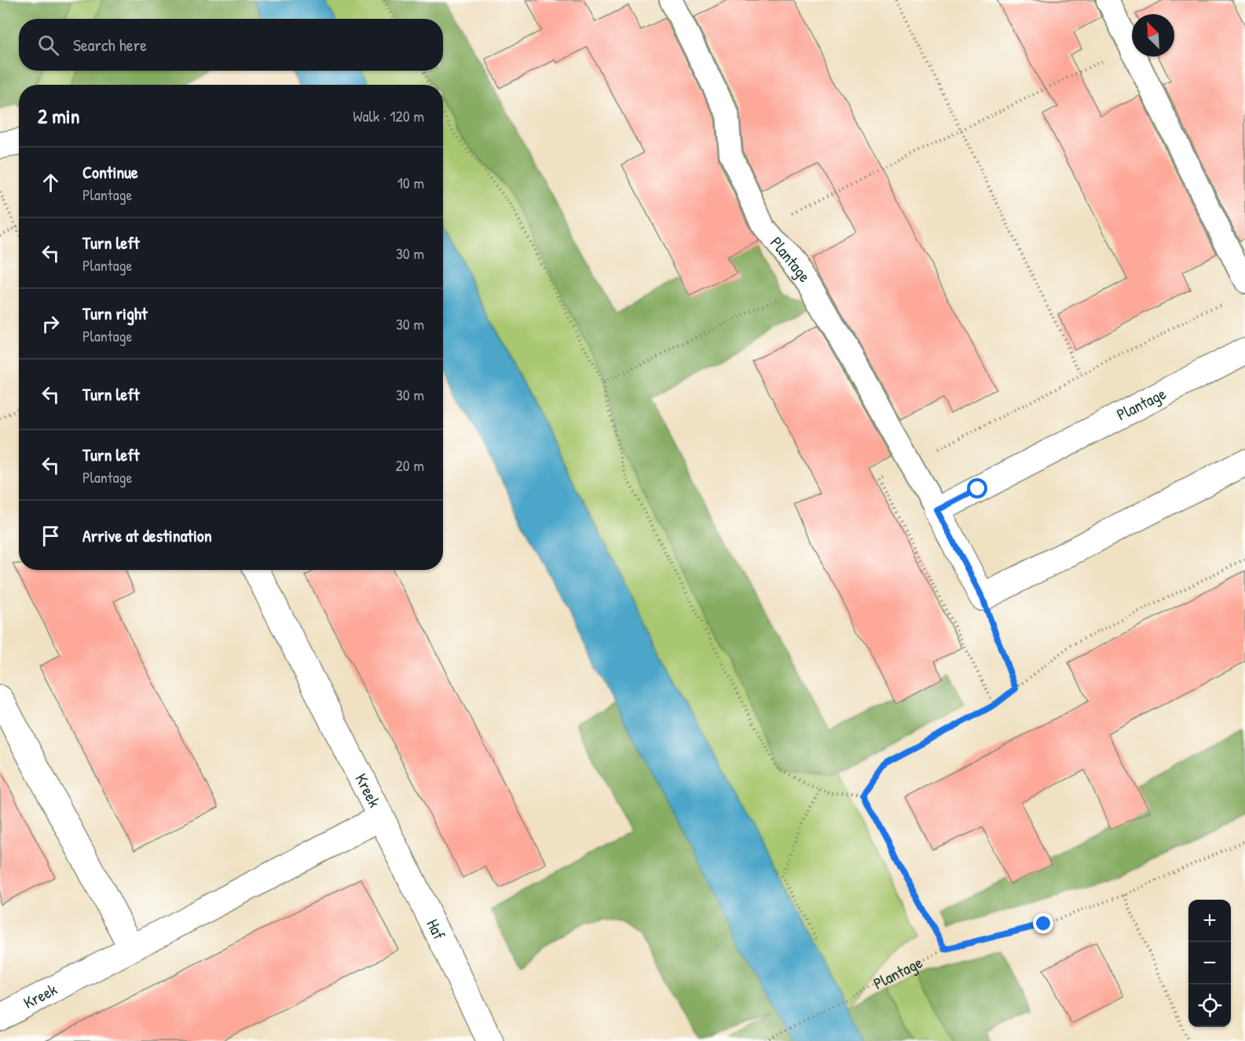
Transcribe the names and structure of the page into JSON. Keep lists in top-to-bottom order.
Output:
{
  "streets": {
    "street": ["Plantage", "Kreek", "Haf"]
  },
  "crossings": [
    ["Kreek", "Haf"]
  ],
  "north": "top left",
  "page": {
    "search": "Search here",
    "heading": ["2 min", "Walk · 120 m"],
    "list": [
      ["Continue", "Plantage", "10 m"],
      ["Turn left", "Plantage", "30 m"],
      ["Turn right", "Plantage", "30 m"],
      ["Turn left", "30 m"],
      ["Turn left", "Plantage", "20 m"],
      "Arrive at destination"
    ],
    "map_buttons": ["+", "−"]
  }
}
